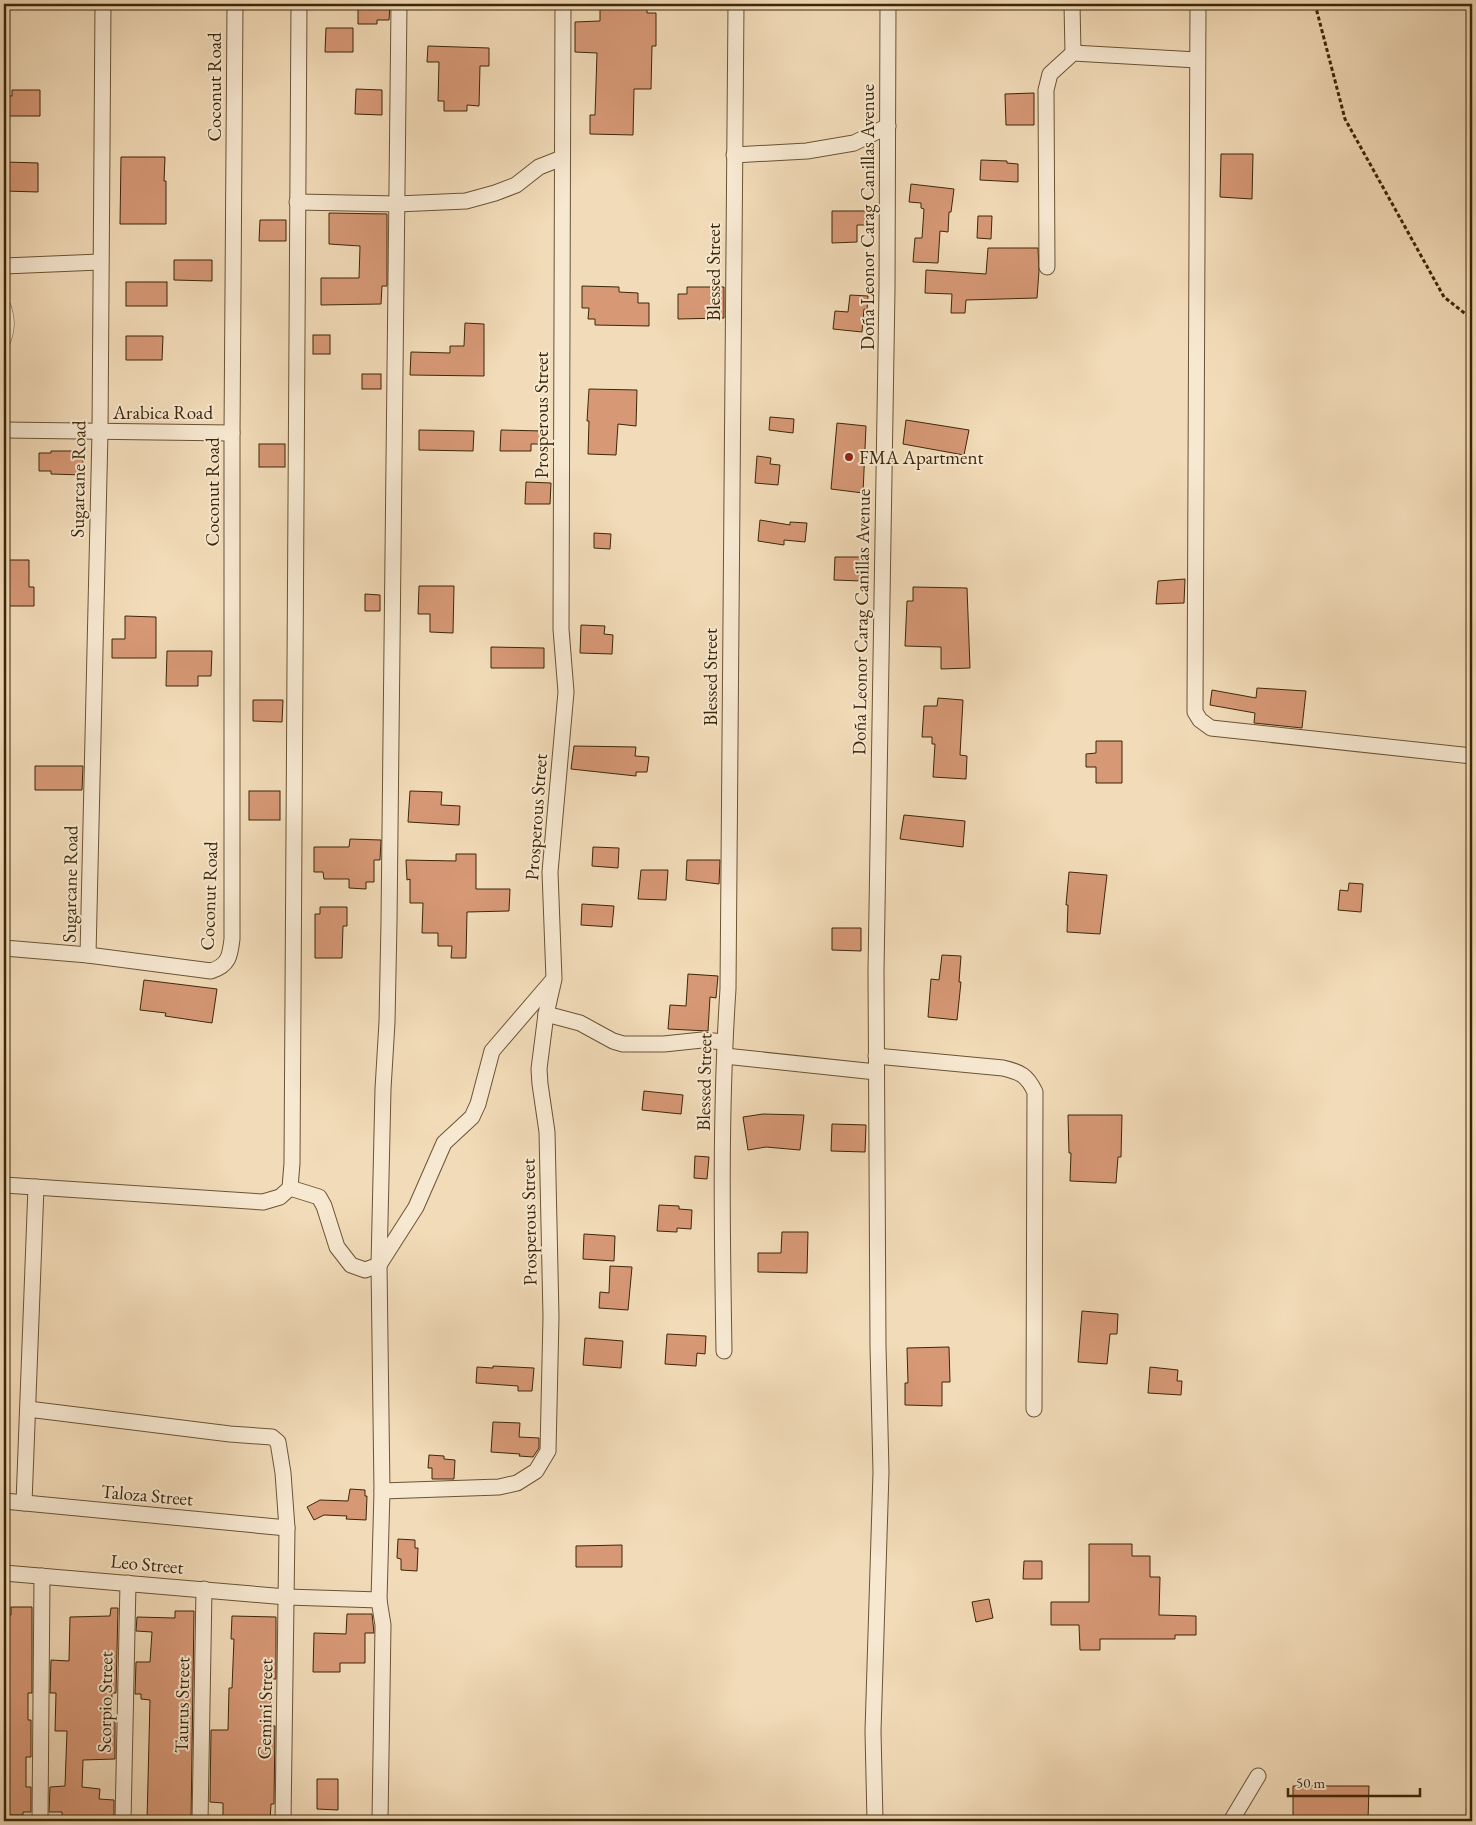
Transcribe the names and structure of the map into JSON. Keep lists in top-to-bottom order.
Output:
{
  "streets": {
    "street": [
      "Coconut Road",
      "Doña Leonor Carag Canillas Avenue",
      "Blessed Street",
      "Arabica Road",
      "Prosperous Street",
      "Sugarcane Road",
      "Taloza Street",
      "Leo Street",
      "Scorpio Street",
      "Taurus Street",
      "Gemini Street"
    ]
  },
  "crossings": [
    ["Coconut Road", "Arabica Road"],
    ["Coconut Road", "Sugarcane Road"],
    ["Arabica Road", "Sugarcane Road"],
    ["Taloza Street", "Gemini Street"],
    ["Leo Street", "Scorpio Street"],
    ["Leo Street", "Taurus Street"],
    ["Leo Street", "Gemini Street"]
  ],
  "places": ["FMA Apartment"],
  "scale_bar": "50 m"
}
